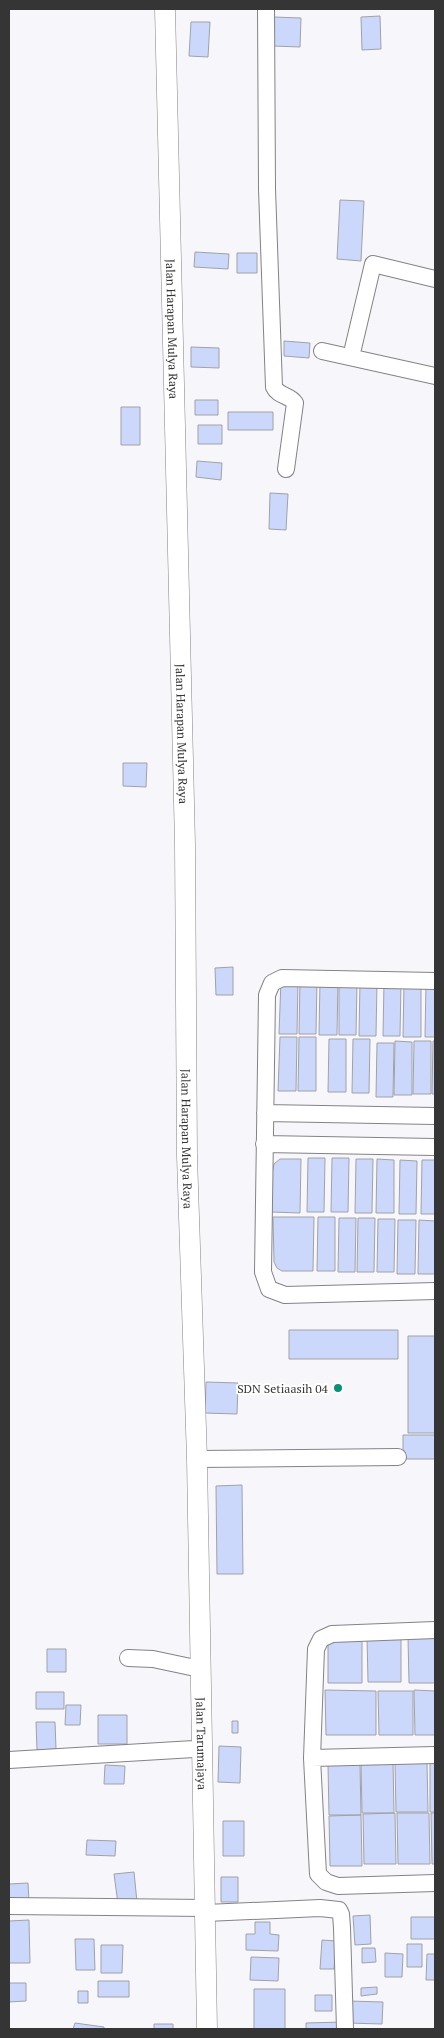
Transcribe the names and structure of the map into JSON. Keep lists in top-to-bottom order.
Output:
{
  "streets": {
    "street": ["Jalan Harapan Mulya Raya", "Jalan Tarumajaya"]
  },
  "crossings": [
    ["Jalan Harapan Mulya Raya", "Jalan Tarumajaya"]
  ],
  "places": ["SDN Setiaasih 04"]
}
